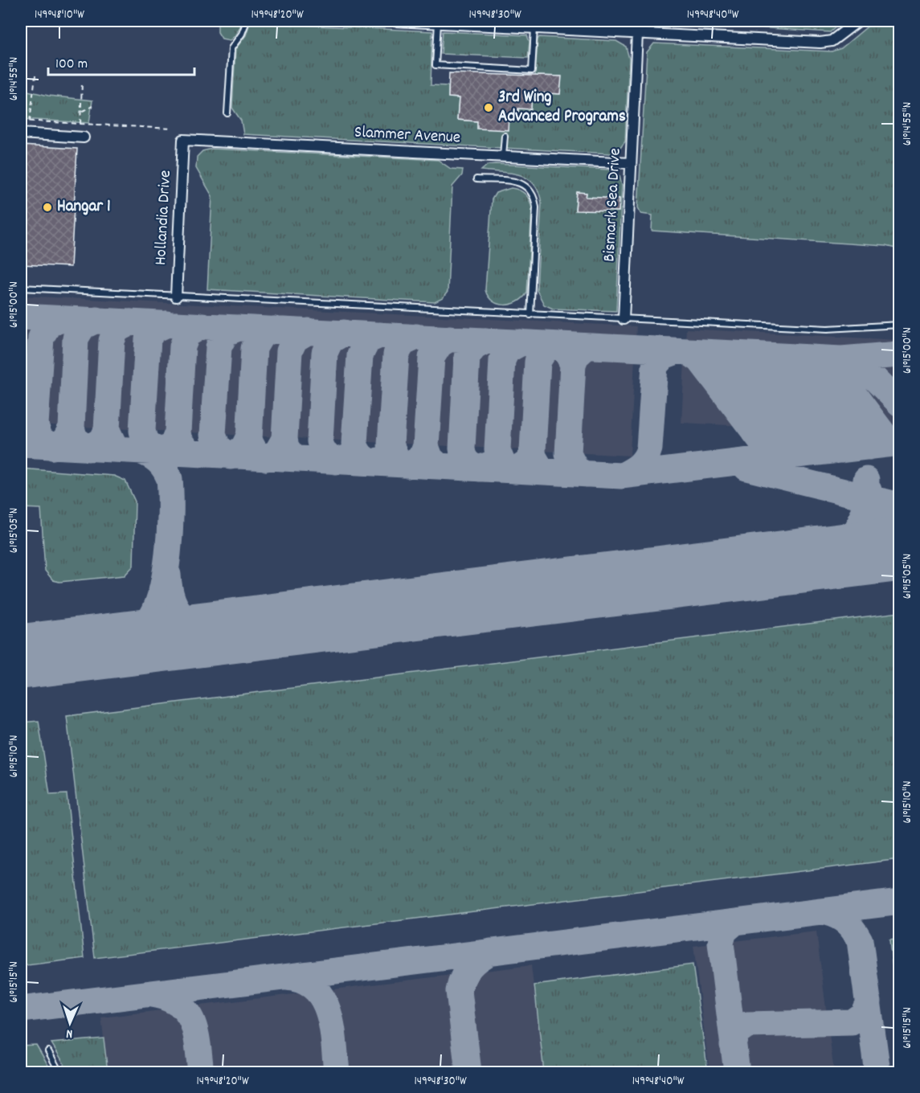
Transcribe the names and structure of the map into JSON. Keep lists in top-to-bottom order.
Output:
{
  "streets": {
    "street": ["Slammer Avenue", "Bismark Sea Drive", "Hollandia Drive"]
  },
  "crossings": [
    ["Slammer Avenue", "Bismark Sea Drive"],
    ["Slammer Avenue", "Hollandia Drive"]
  ],
  "places": ["3rd Wing Advanced Programs", "Hangar 1"],
  "scale_bar": "100 m",
  "north": "bottom",
  "coordinates": [
    "149°48'10\"W",
    "149°48'20\"W",
    "149°48'30\"W",
    "149°48'40\"W",
    "61°14'55\"N",
    "61°15'00\"N",
    "61°15'05\"N",
    "61°15'10\"N",
    "61°15'15\"N"
  ]
}
